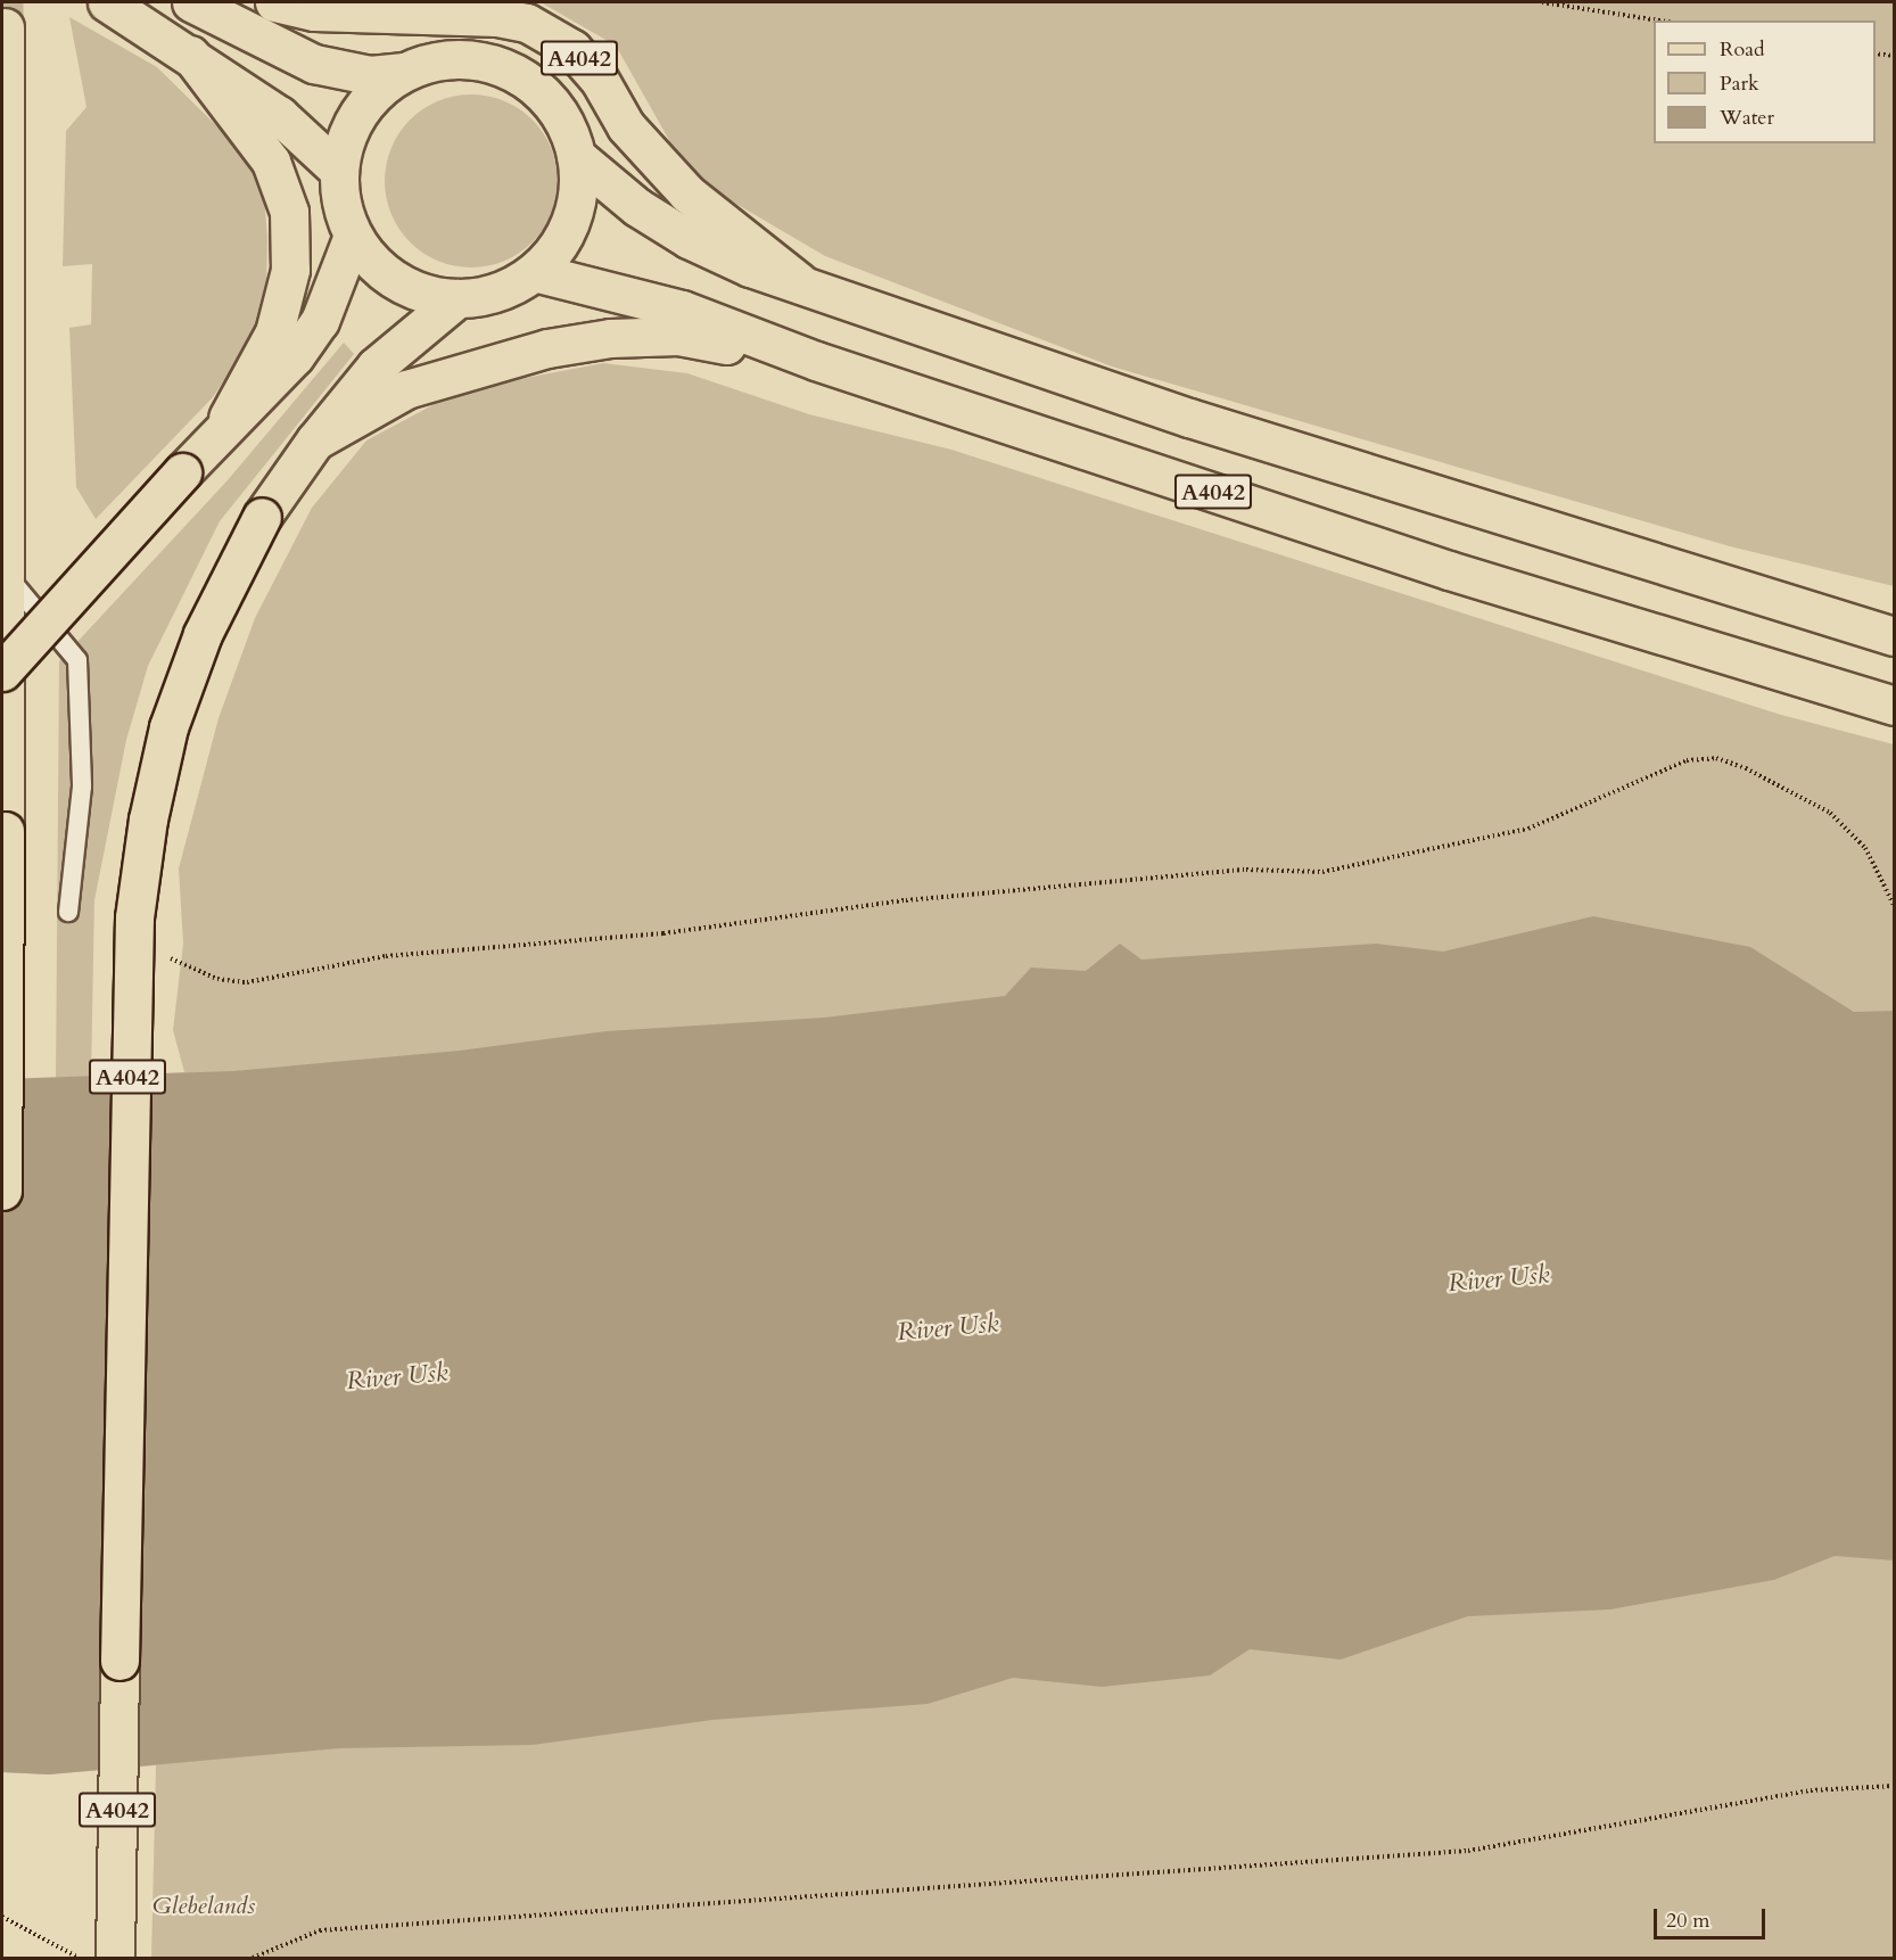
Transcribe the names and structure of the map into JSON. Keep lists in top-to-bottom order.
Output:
{
  "streets": {
    "main road": ["A4042"]
  },
  "water": ["River Usk"],
  "parks": ["Glebelands"],
  "legend": ["Road", "Park", "Water"],
  "scale_bar": "20 m"
}
